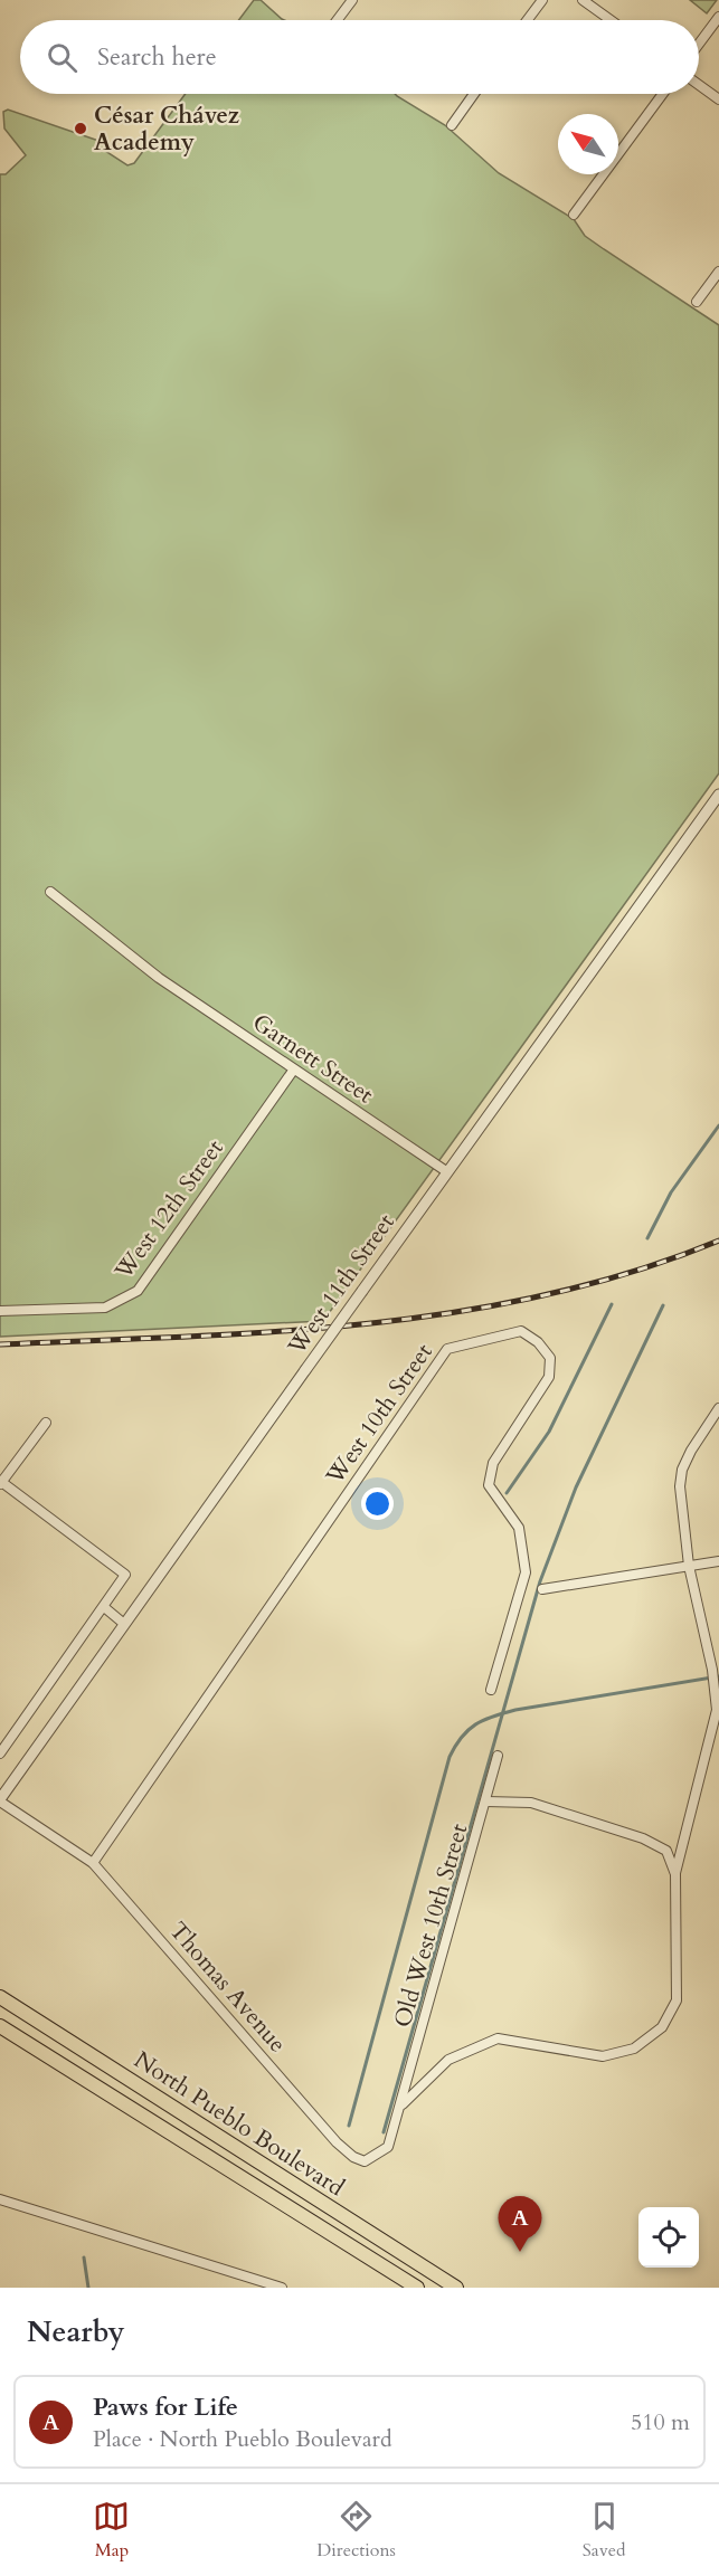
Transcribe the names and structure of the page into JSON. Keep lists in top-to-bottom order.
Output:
{
  "streets": {
    "main road": ["North Pueblo Boulevard"],
    "street": [
      "Garnett Street",
      "West 12th Street",
      "West 11th Street",
      "West 10th Street",
      "Old West 10th Street",
      "Thomas Avenue"
    ]
  },
  "crossings": [
    ["Garnett Street", "West 12th Street"],
    ["Garnett Street", "West 11th Street"],
    ["West 11th Street", "Thomas Avenue"],
    ["West 10th Street", "Thomas Avenue"],
    ["Old West 10th Street", "Thomas Avenue"]
  ],
  "places": ["César Chávez Academy"],
  "north": "top left",
  "page": {
    "search": "Search here",
    "pins": "A",
    "heading": "Nearby",
    "list": [
      {
        "mark": "A",
        "name": "Paws for Life",
        "note": "Place · North Pueblo Boulevard",
        "value": "510 m"
      }
    ],
    "nav": ["Map", "Directions", "Saved"]
  }
}
